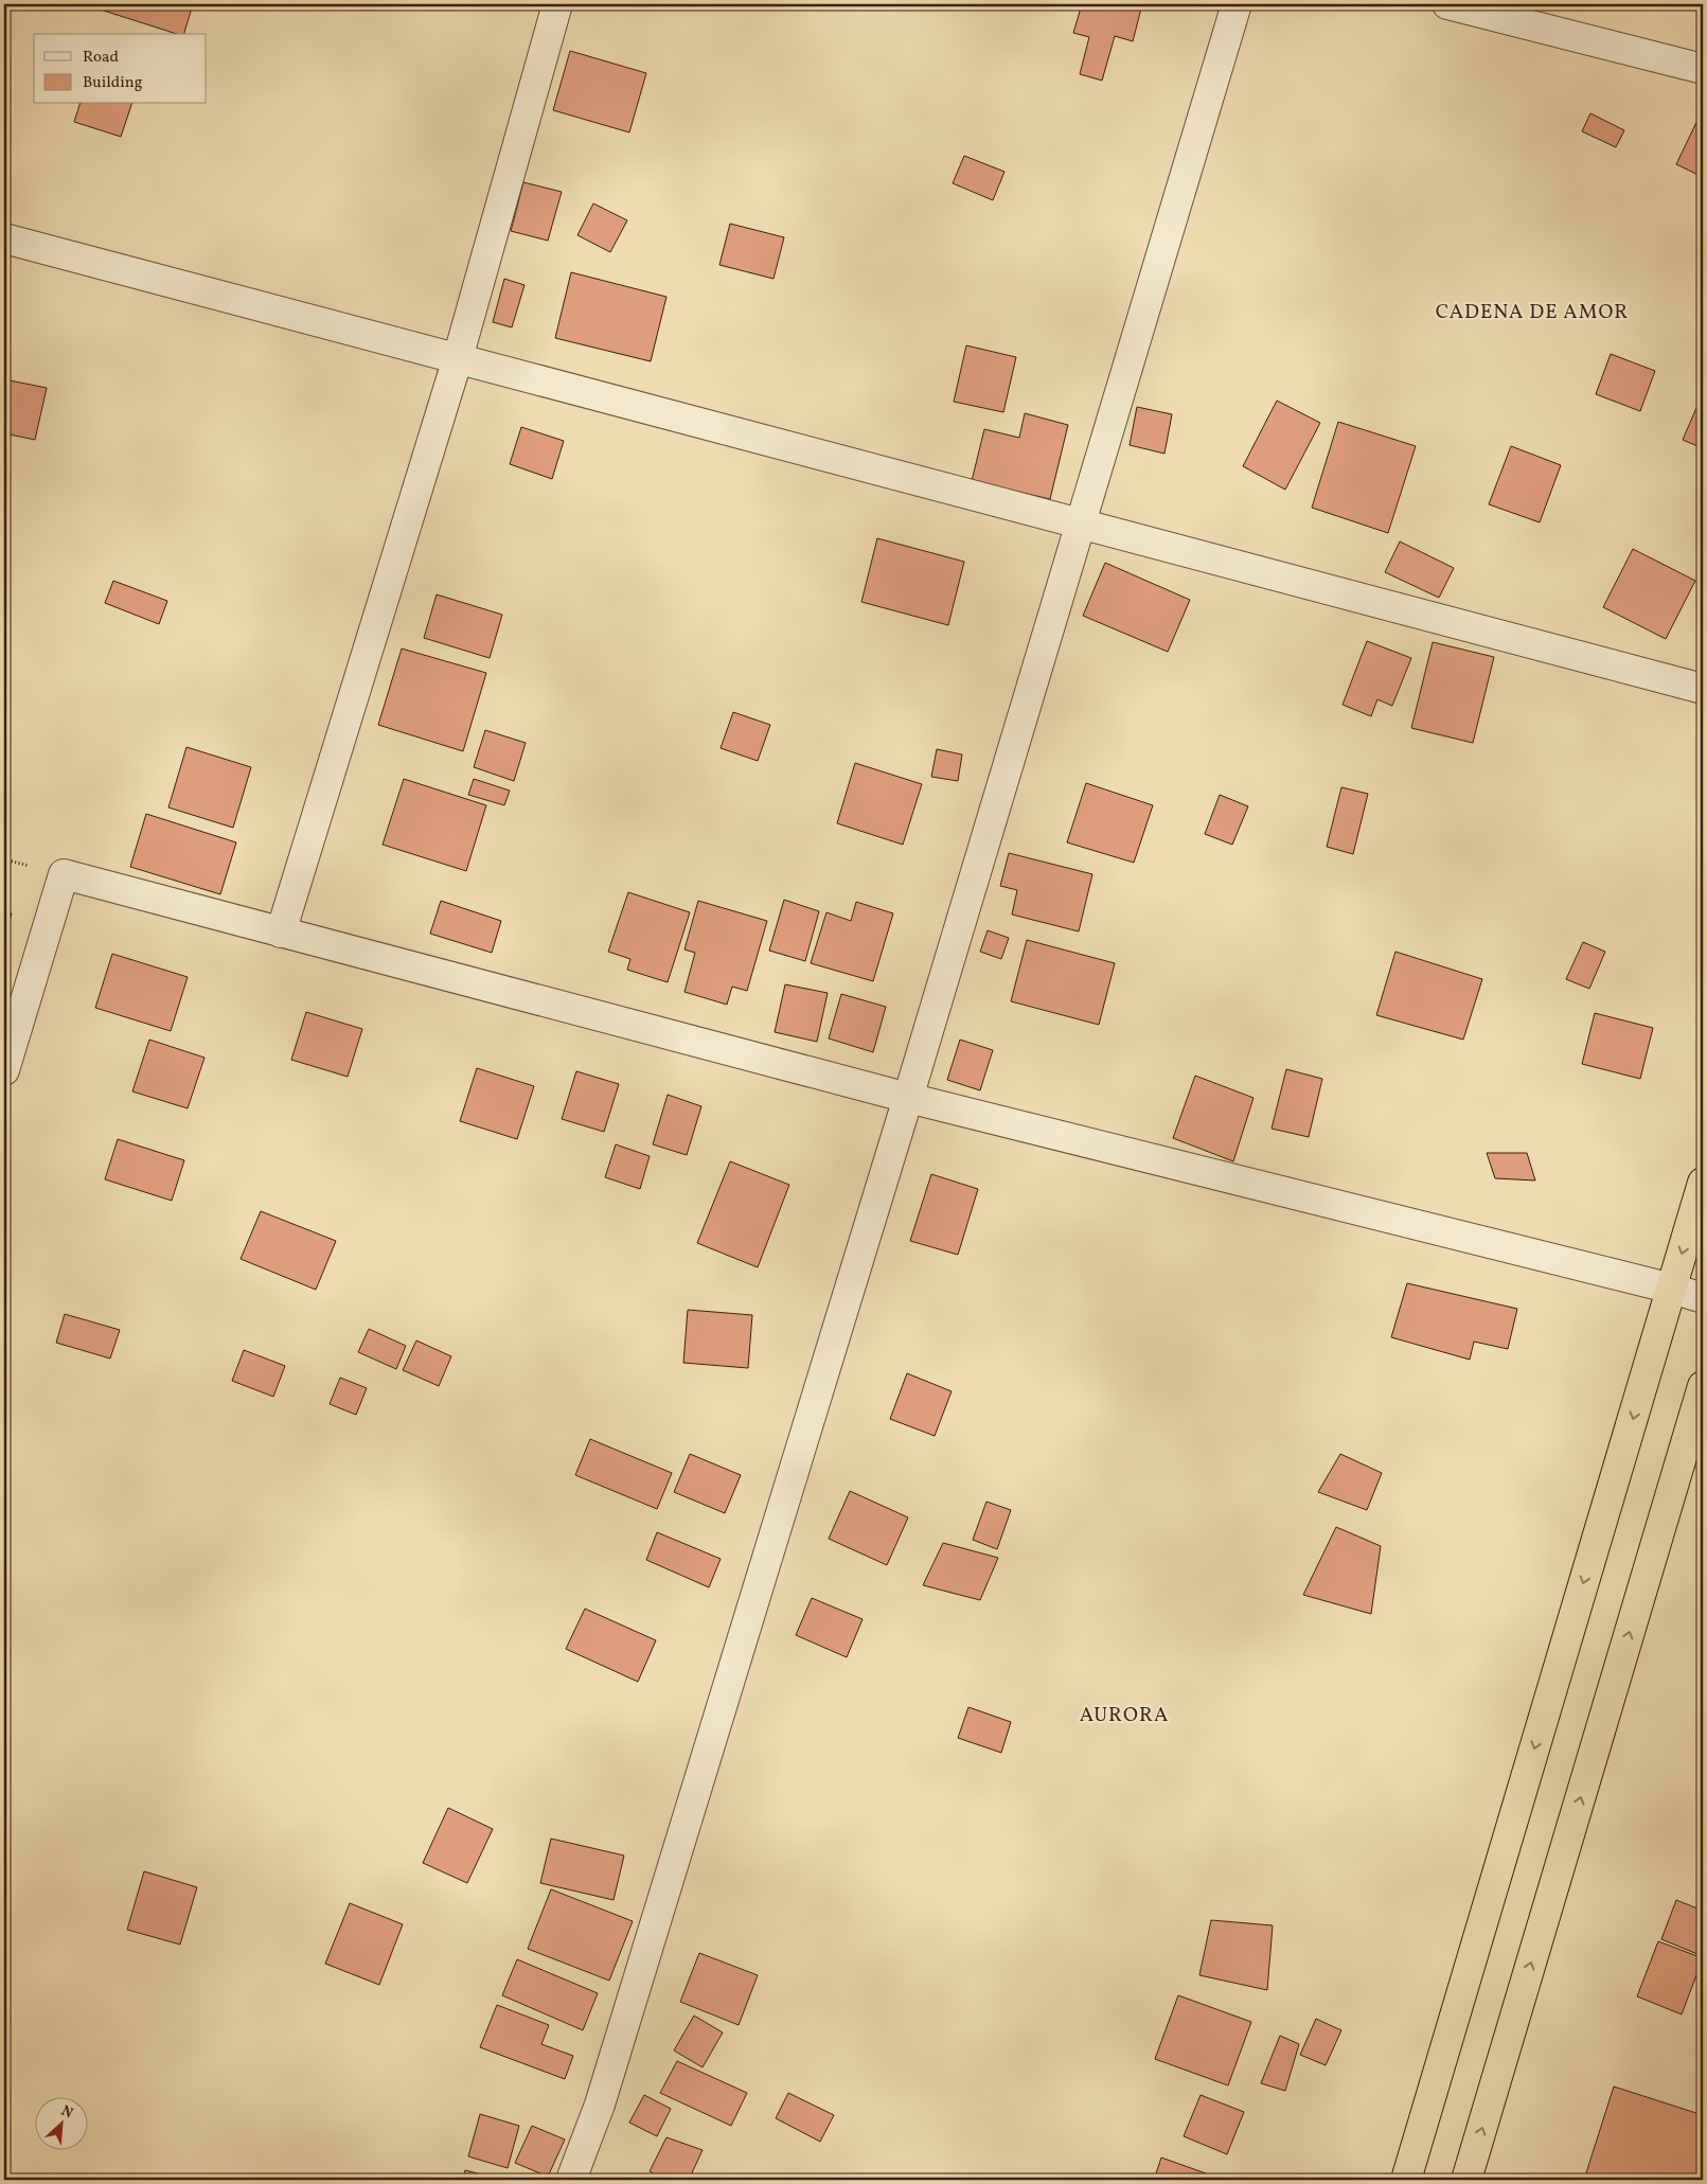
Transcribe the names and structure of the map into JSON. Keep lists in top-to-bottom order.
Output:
{
  "districts": ["CADENA DE AMOR", "AURORA"],
  "legend": ["Road", "Building"],
  "north": "top right"
}
